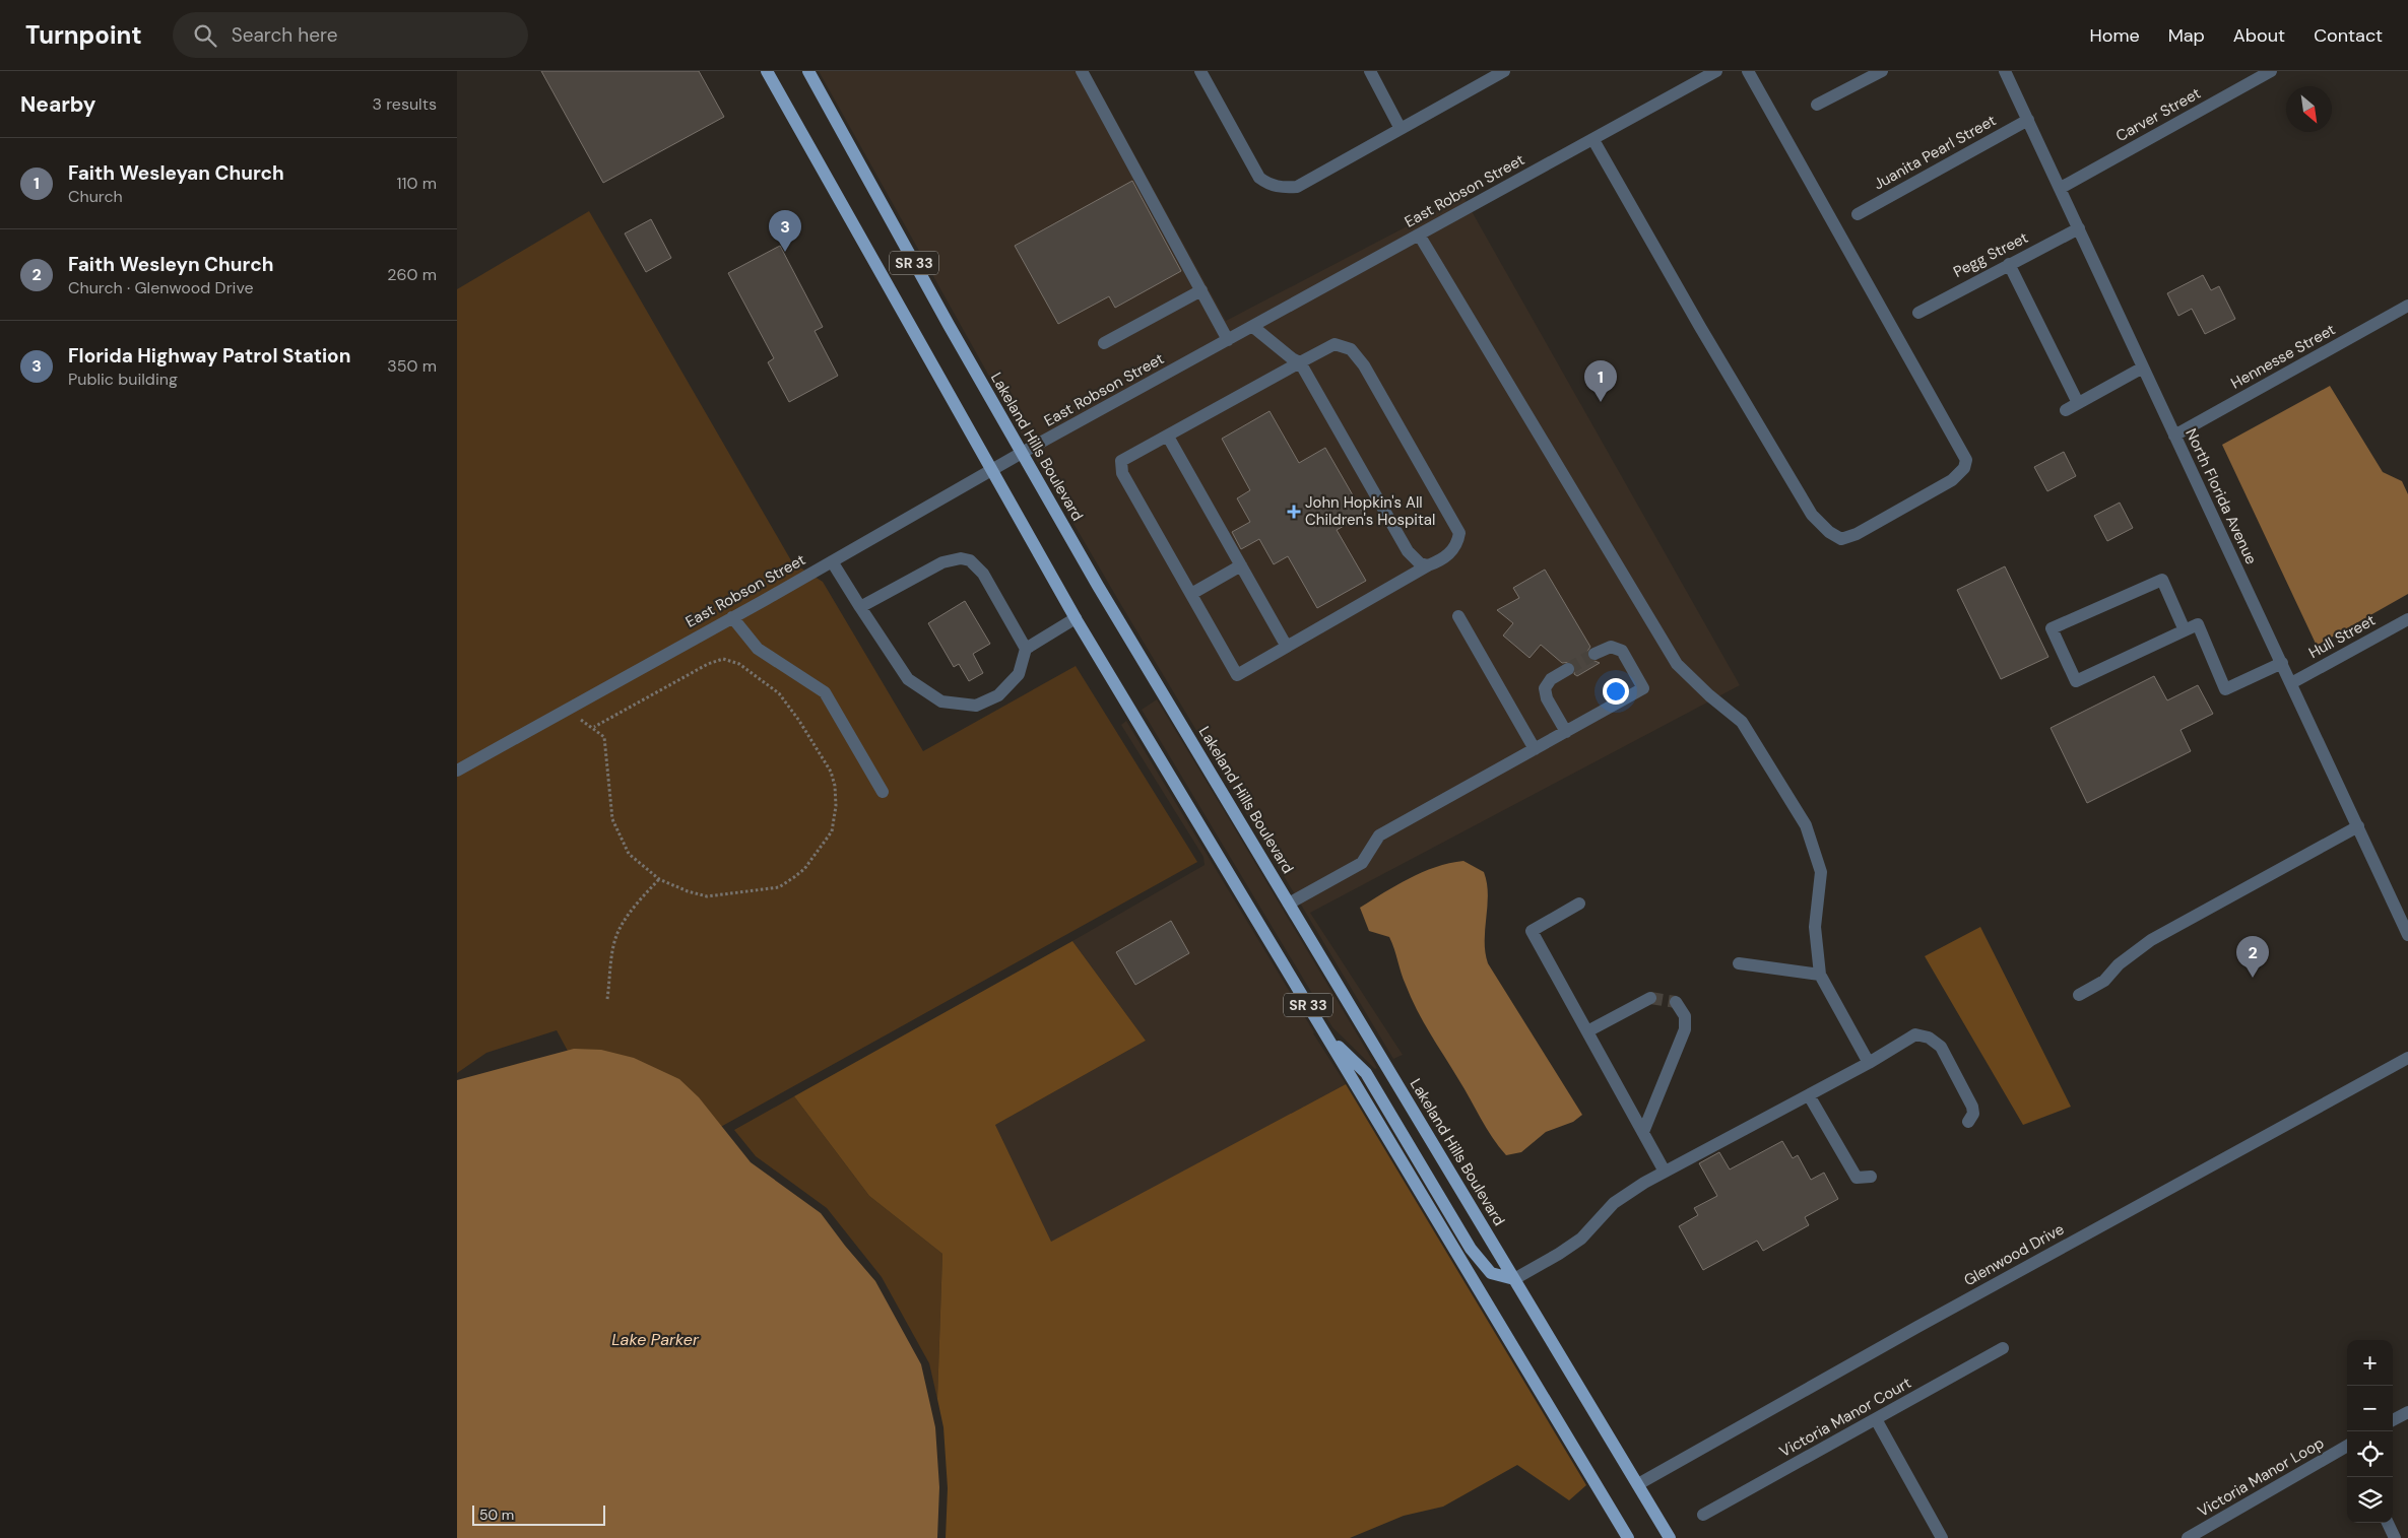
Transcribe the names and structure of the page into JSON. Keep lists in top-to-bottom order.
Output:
{
  "streets": {
    "main road": ["SR 33", "Lakeland Hills Boulevard"],
    "street": [
      "Carver Street",
      "Juanita Pearl Street",
      "East Robson Street",
      "Pegg Street",
      "Hennesse Street",
      "North Florida Avenue",
      "Hull Street",
      "Glenwood Drive",
      "Victoria Manor Court",
      "Victoria Manor Loop"
    ]
  },
  "crossings": [
    ["Carver Street", "North Florida Avenue"],
    ["Juanita Pearl Street", "North Florida Avenue"],
    ["East Robson Street", "SR 33"],
    ["East Robson Street", "Lakeland Hills Boulevard"],
    ["Pegg Street", "North Florida Avenue"],
    ["Hennesse Street", "North Florida Avenue"],
    ["Lakeland Hills Boulevard", "Glenwood Drive"],
    ["North Florida Avenue", "Hull Street"]
  ],
  "water": ["Lake Parker"],
  "places": {
    "health": ["John Hopkin's All Children's Hospital"]
  },
  "scale_bar": "50 m",
  "north": "bottom right",
  "page": {
    "header": "Turnpoint",
    "search": "Search here",
    "nav": [
      "Home",
      "Map",
      "About",
      "Contact"
    ],
    "heading": ["Nearby", "3 results"],
    "list": [
      {
        "mark": "1",
        "name": "Faith Wesleyan Church",
        "note": "Church",
        "value": "110 m"
      },
      {
        "mark": "2",
        "name": "Faith Wesleyn Church",
        "note": "Church · Glenwood Drive",
        "value": "260 m"
      },
      {
        "mark": "3",
        "name": "Florida Highway Patrol Station",
        "note": "Public building",
        "value": "350 m"
      }
    ],
    "pins": ["3", "1", "2"],
    "map_buttons": ["+", "−"],
    "scale": "50 m"
  }
}
